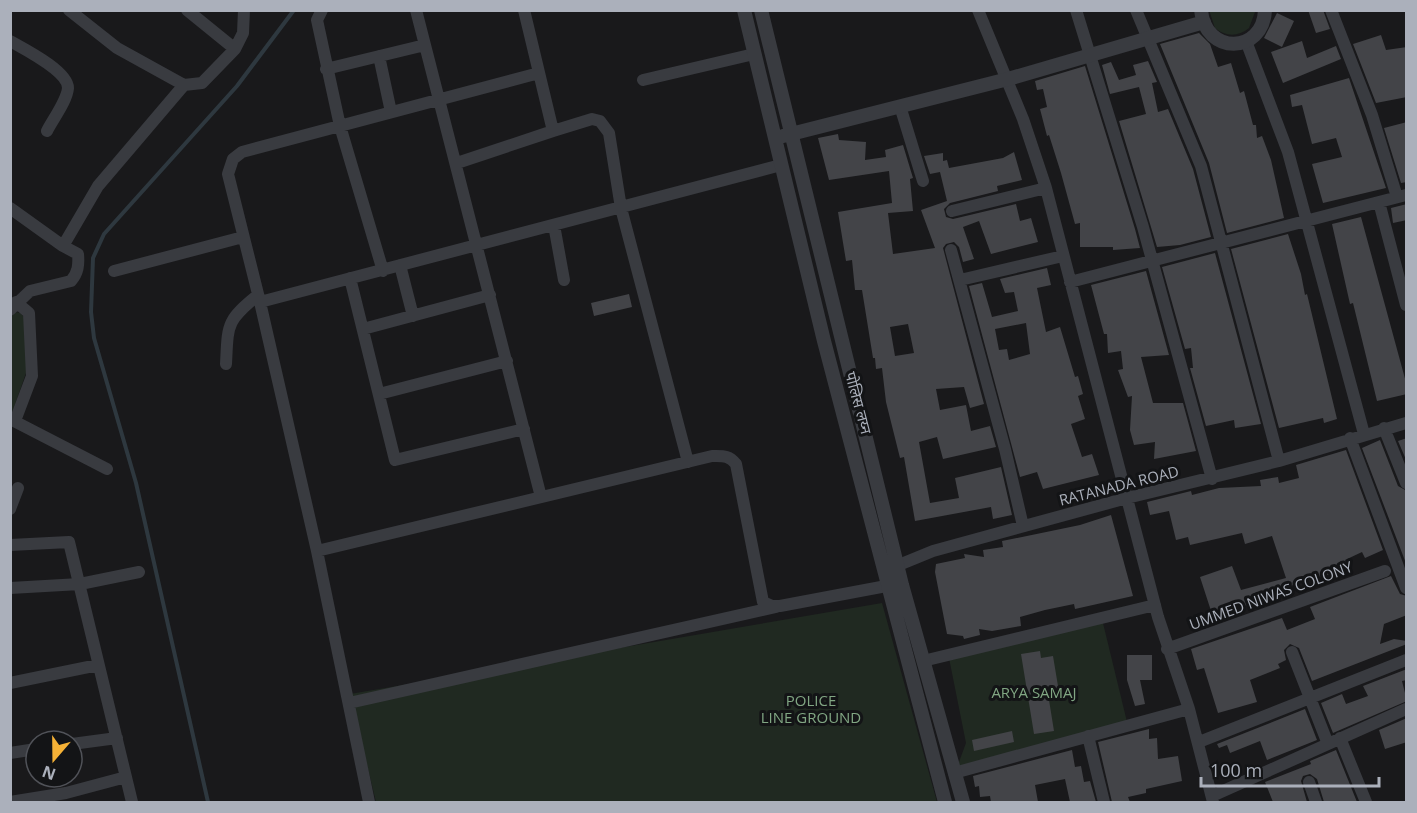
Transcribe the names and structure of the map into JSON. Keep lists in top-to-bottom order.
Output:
{
  "streets": {
    "street": ["पोलिस लय्न", "RATANADA ROAD", "UMMED NIWAS COLONY"]
  },
  "crossings": [
    ["पोलिस लय्न", "RATANADA ROAD"]
  ],
  "parks": ["ARYA SAMAJ", "POLICE LINE GROUND"],
  "scale_bar": "100 m",
  "north": "bottom"
}
